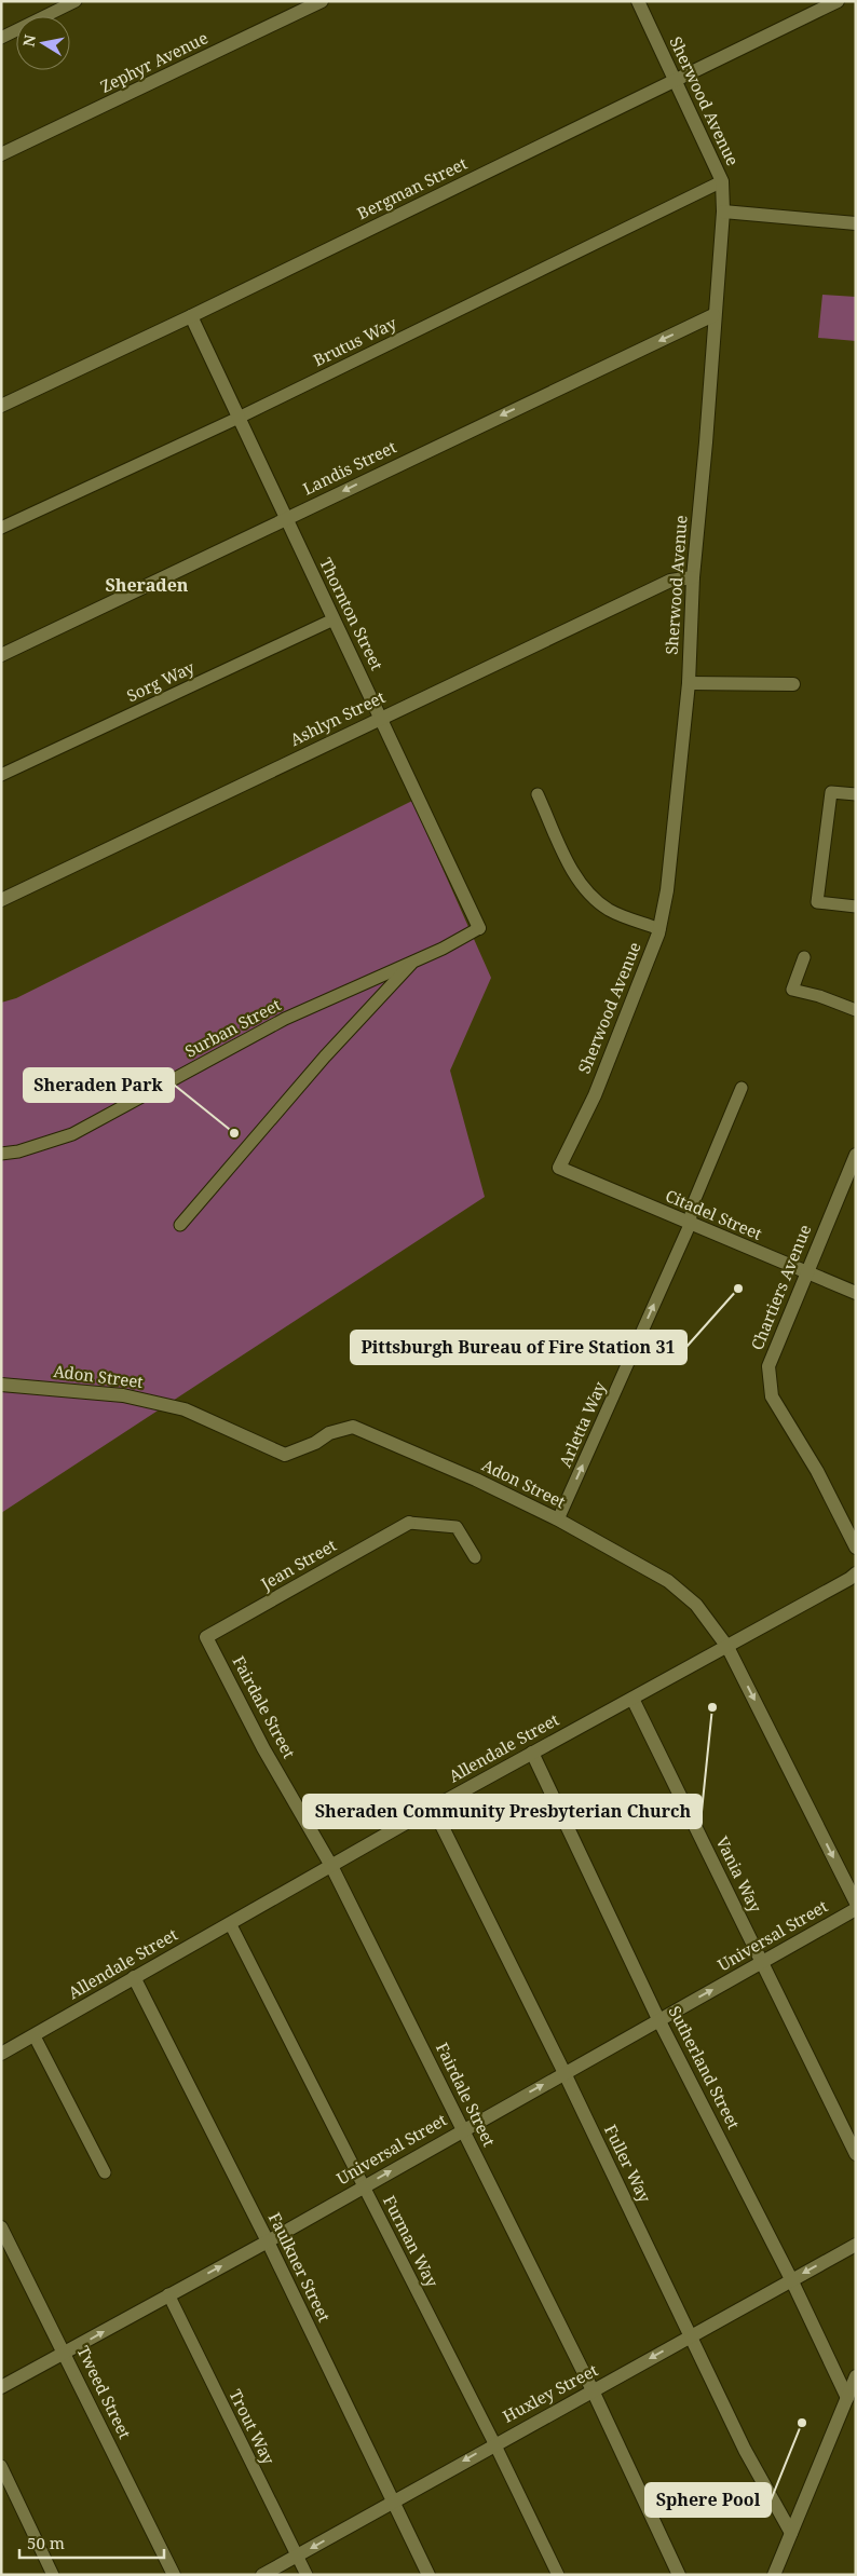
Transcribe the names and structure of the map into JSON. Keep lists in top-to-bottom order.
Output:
{
  "streets": {
    "street": [
      "Zephyr Avenue",
      "Sherwood Avenue",
      "Bergman Street",
      "Landis Street",
      "Thornton Street",
      "Ashlyn Street",
      "Citadel Street",
      "Chartiers Avenue",
      "Adon Street",
      "Jean Street",
      "Fairdale Street",
      "Allendale Street",
      "Vania Way",
      "Universal Street",
      "Sutherland Street",
      "Fuller Way",
      "Faulkner Street",
      "Tweed Street",
      "Huxley Street"
    ],
    "lane": [
      "Brutus Way",
      "Sorg Way",
      "Surban Street",
      "Arletta Way",
      "Furman Way",
      "Trout Way"
    ]
  },
  "crossings": [
    ["Sherwood Avenue", "Bergman Street"],
    ["Sherwood Avenue", "Brutus Way"],
    ["Sherwood Avenue", "Landis Street"],
    ["Sherwood Avenue", "Ashlyn Street"],
    ["Sherwood Avenue", "Citadel Street"],
    ["Bergman Street", "Thornton Street"],
    ["Brutus Way", "Thornton Street"],
    ["Landis Street", "Thornton Street"],
    ["Thornton Street", "Sorg Way"],
    ["Thornton Street", "Ashlyn Street"],
    ["Thornton Street", "Surban Street"],
    ["Citadel Street", "Chartiers Avenue"],
    ["Citadel Street", "Arletta Way"],
    ["Adon Street", "Arletta Way"],
    ["Adon Street", "Allendale Street"],
    ["Jean Street", "Fairdale Street"],
    ["Fairdale Street", "Allendale Street"],
    ["Fairdale Street", "Universal Street"],
    ["Fairdale Street", "Huxley Street"],
    ["Allendale Street", "Vania Way"],
    ["Allendale Street", "Sutherland Street"],
    ["Allendale Street", "Fuller Way"],
    ["Allendale Street", "Furman Way"],
    ["Allendale Street", "Faulkner Street"],
    ["Vania Way", "Universal Street"],
    ["Universal Street", "Sutherland Street"],
    ["Universal Street", "Fuller Way"],
    ["Universal Street", "Furman Way"],
    ["Universal Street", "Faulkner Street"],
    ["Universal Street", "Tweed Street"],
    ["Universal Street", "Trout Way"],
    ["Sutherland Street", "Huxley Street"],
    ["Fuller Way", "Huxley Street"],
    ["Furman Way", "Huxley Street"],
    ["Faulkner Street", "Huxley Street"],
    ["Huxley Street", "Trout Way"]
  ],
  "one_way": [
    "Landis Street",
    "Arletta Way",
    "Universal Street",
    "Huxley Street"
  ],
  "districts": ["Sheraden"],
  "places": [
    "Sheraden Park",
    "Pittsburgh Bureau of Fire Station 31",
    "Sheraden Community Presbyterian Church",
    "Sphere Pool"
  ],
  "scale_bar": "50 m",
  "north": "left"
}
